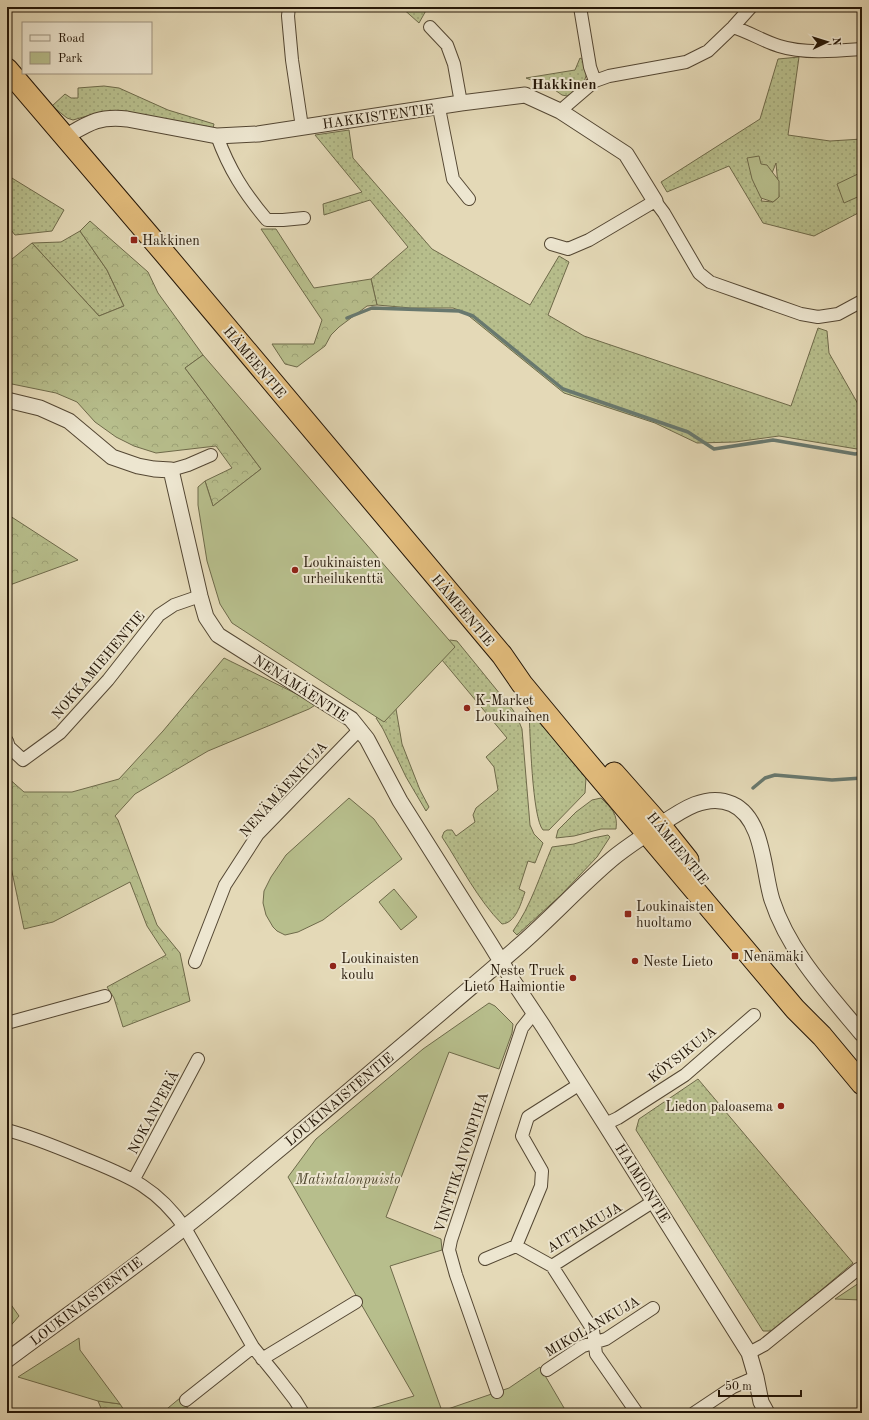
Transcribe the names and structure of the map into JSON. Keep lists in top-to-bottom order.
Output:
{
  "streets": {
    "highway": ["HÄMEENTIE"],
    "street": [
      "HAKKISTENTIE",
      "NOKKAMIEHENTIE",
      "NENÄMÄENTIE",
      "NENÄMÄENKUJA",
      "KÖYSIKUJA",
      "LOUKINAISTENTIE",
      "NOKANPERÄ",
      "VINTTIKAIVONPIHA",
      "HAIMIONTIE",
      "AITTAKUJA",
      "MIKOLANKUJA"
    ]
  },
  "crossings": [
    ["HAKKISTENTIE", "HÄMEENTIE"],
    ["HÄMEENTIE", "LOUKINAISTENTIE"],
    ["NOKKAMIEHENTIE", "NENÄMÄENTIE"],
    ["NENÄMÄENTIE", "NENÄMÄENKUJA"],
    ["NENÄMÄENTIE", "LOUKINAISTENTIE"],
    ["NENÄMÄENTIE", "HAIMIONTIE"],
    ["KÖYSIKUJA", "HAIMIONTIE"],
    ["LOUKINAISTENTIE", "HAIMIONTIE"],
    ["VINTTIKAIVONPIHA", "HAIMIONTIE"],
    ["HAIMIONTIE", "AITTAKUJA"]
  ],
  "districts": ["Hakkinen"],
  "parks": ["Matintalonpuisto"],
  "places": {
    "transit": ["Hakkinen", "Loukinaisten huoltamo", "Nenämäki"],
    "other": [
      "Loukinaisten urheilukenttä",
      "K-Market Loukinainen",
      "Neste Lieto",
      "Loukinaisten koulu",
      "Neste Truck Lieto Haimiontie",
      "Liedon paloasema"
    ]
  },
  "legend": ["Road", "Park"],
  "scale_bar": "50 m",
  "north": "right"
}
